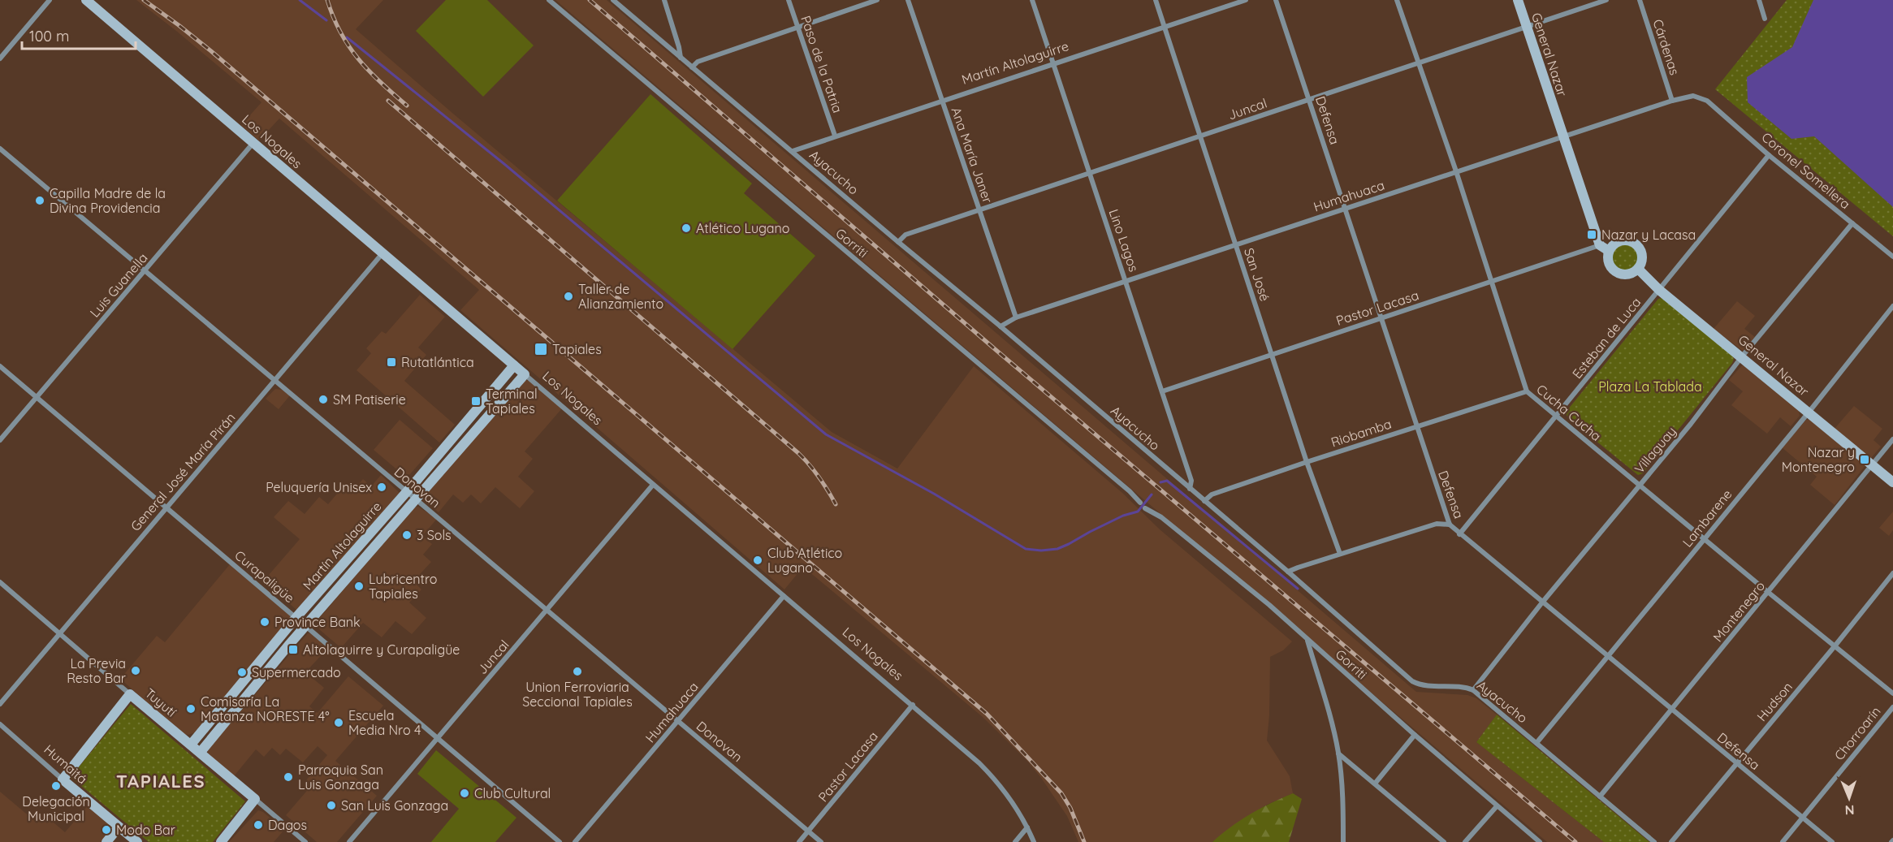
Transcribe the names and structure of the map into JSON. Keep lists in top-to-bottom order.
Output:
{
  "streets": {
    "street": [
      "Cárdenas",
      "General Nazar",
      "Martín Altolaguirre",
      "Paso de la Patria",
      "Juncal",
      "Defensa",
      "Los Nogales",
      "Ana María Janer",
      "Coronel Somellera",
      "Ayacucho",
      "Humahuaca",
      "Lino Lagos",
      "Gorriti",
      "San José",
      "Luis Guanella",
      "Pastor Lacasa",
      "Esteban de Luca",
      "Cucha Cucha",
      "Riobamba",
      "Villaguay",
      "General José María Pirán",
      "Donovan",
      "Lambarene",
      "Curapaligüe",
      "Montenegro",
      "Hudson",
      "Tuyutí",
      "Chorroarín",
      "Humaitá"
    ]
  },
  "crossings": [
    ["Cárdenas", "Humahuaca"],
    ["General Nazar", "Juncal"],
    ["General Nazar", "Humahuaca"],
    ["General Nazar", "Pastor Lacasa"],
    ["General Nazar", "Esteban de Luca"],
    ["General Nazar", "Villaguay"],
    ["General Nazar", "Lambarene"],
    ["General Nazar", "Montenegro"],
    ["Martín Altolaguirre", "Paso de la Patria"],
    ["Martín Altolaguirre", "Los Nogales"],
    ["Martín Altolaguirre", "Ana María Janer"],
    ["Martín Altolaguirre", "Ayacucho"],
    ["Martín Altolaguirre", "Lino Lagos"],
    ["Martín Altolaguirre", "San José"],
    ["Martín Altolaguirre", "Donovan"],
    ["Martín Altolaguirre", "Curapaligüe"],
    ["Martín Altolaguirre", "Tuyutí"],
    ["Juncal", "Defensa"],
    ["Juncal", "Los Nogales"],
    ["Juncal", "Ana María Janer"],
    ["Juncal", "Ayacucho"],
    ["Juncal", "Lino Lagos"],
    ["Juncal", "San José"],
    ["Juncal", "Cucha Cucha"],
    ["Juncal", "Donovan"],
    ["Juncal", "Curapaligüe"],
    ["Defensa", "Humahuaca"],
    ["Defensa", "Pastor Lacasa"],
    ["Defensa", "Esteban de Luca"],
    ["Defensa", "Riobamba"],
    ["Defensa", "Villaguay"],
    ["Defensa", "Lambarene"],
    ["Defensa", "Montenegro"],
    ["Defensa", "Hudson"],
    ["Defensa", "Chorroarín"],
    ["Los Nogales", "Humahuaca"],
    ["Los Nogales", "Luis Guanella"],
    ["Los Nogales", "Pastor Lacasa"],
    ["Los Nogales", "General José María Pirán"],
    ["Ana María Janer", "Humahuaca"],
    ["Coronel Somellera", "Humahuaca"],
    ["Coronel Somellera", "Esteban de Luca"],
    ["Coronel Somellera", "Villaguay"],
    ["Ayacucho", "Humahuaca"],
    ["Ayacucho", "Lino Lagos"],
    ["Ayacucho", "Riobamba"],
    ["Ayacucho", "Villaguay"],
    ["Ayacucho", "Lambarene"],
    ["Ayacucho", "Montenegro"],
    ["Humahuaca", "Lino Lagos"],
    ["Humahuaca", "San José"],
    ["Humahuaca", "Cucha Cucha"],
    ["Humahuaca", "Donovan"],
    ["Lino Lagos", "Pastor Lacasa"],
    ["San José", "Pastor Lacasa"],
    ["San José", "Riobamba"],
    ["Luis Guanella", "Donovan"],
    ["Luis Guanella", "Curapaligüe"],
    ["Pastor Lacasa", "Cucha Cucha"],
    ["Pastor Lacasa", "Donovan"],
    ["Esteban de Luca", "Cucha Cucha"],
    ["Cucha Cucha", "Riobamba"],
    ["Cucha Cucha", "Villaguay"],
    ["Cucha Cucha", "Lambarene"],
    ["Cucha Cucha", "Montenegro"],
    ["Cucha Cucha", "Hudson"],
    ["General José María Pirán", "Donovan"],
    ["General José María Pirán", "Curapaligüe"],
    ["General José María Pirán", "Tuyutí"]
  ],
  "districts": ["TAPIALES"],
  "parks": ["Plaza La Tablada"],
  "places": {
    "other": [
      "Capilla Madre de la Divina Providencia",
      "Atlético Lugano",
      "Taller de Alianzamiento",
      "SM Patiserie",
      "Peluquería Unisex",
      "3 Sols",
      "Club Atlético Lugano",
      "Lubricentro Tapiales",
      "Province Bank",
      "La Previa Resto Bar",
      "Union Ferroviaria Seccional Tapiales",
      "Supermercado",
      "Comisaría La Matanza NORESTE 4°",
      "Escuela Media Nro 4",
      "Parroquia San Luis Gonzaga",
      "Delegación Municipal",
      "Club Cultural",
      "San Luis Gonzaga",
      "Dagos",
      "Modo Bar"
    ],
    "transit": [
      "Nazar y Lacasa",
      "Tapiales",
      "Rutatlántica",
      "Terminal Tapiales",
      "Nazar y Montenegro",
      "Altolaguirre y Curapaligüe"
    ]
  },
  "scale_bar": "100 m",
  "north": "bottom"
}
